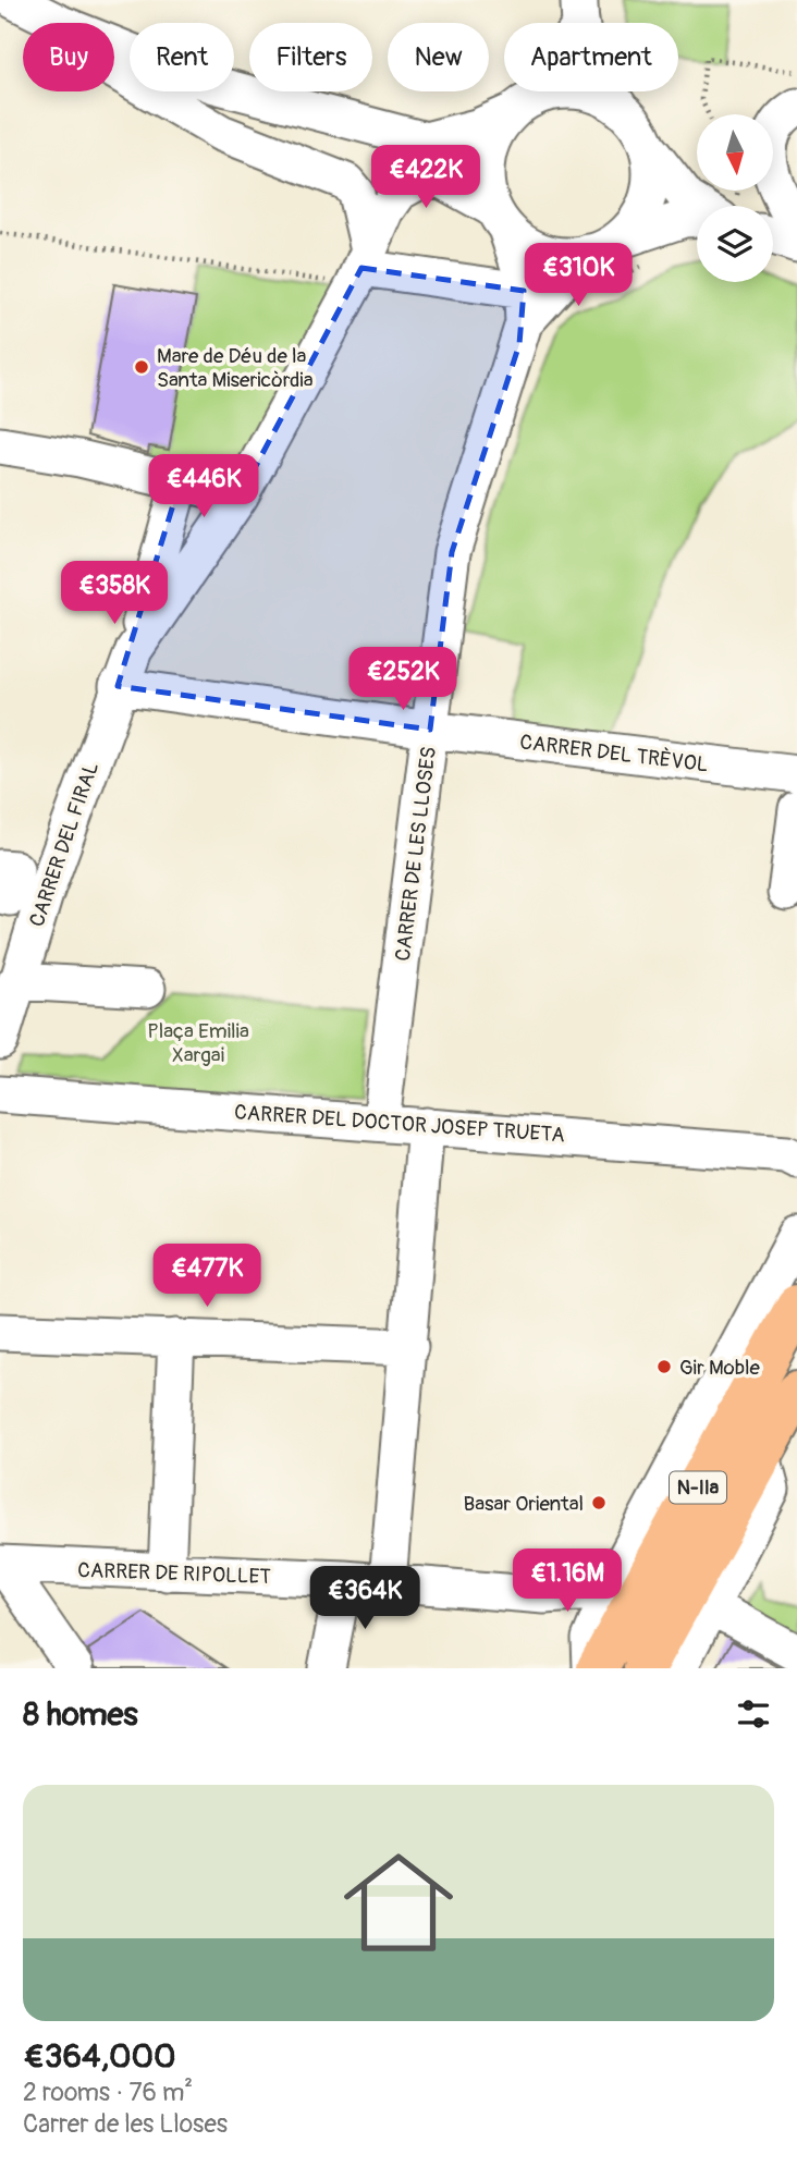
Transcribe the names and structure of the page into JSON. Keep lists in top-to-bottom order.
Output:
{
  "streets": {
    "main road": ["N-IIa"],
    "street": [
      "CARRER DEL TRÈVOL",
      "CARRER DEL FIRAL",
      "CARRER DE LES LLOSES",
      "CARRER DEL DOCTOR JOSEP TRUETA",
      "CARRER DE RIPOLLET"
    ]
  },
  "crossings": [
    ["CARRER DEL TRÈVOL", "CARRER DEL FIRAL"],
    ["CARRER DEL TRÈVOL", "CARRER DE LES LLOSES"],
    ["CARRER DEL FIRAL", "CARRER DE LES LLOSES"],
    ["CARRER DE LES LLOSES", "CARRER DEL DOCTOR JOSEP TRUETA"]
  ],
  "parks": ["Plaça Emilia Xargai"],
  "places": ["Mare de Déu de la Santa Misericòrdia", "Gir Moble", "Basar Oriental"],
  "north": "bottom",
  "page": {
    "chip": [
      "Buy",
      "Rent",
      "Filters",
      "New",
      "Apartment"
    ],
    "price": [
      "€422K",
      "€310K",
      "€446K",
      "€358K",
      "€252K",
      "€477K",
      "€1.16M",
      "€364K"
    ],
    "heading": "8 homes",
    "list": [
      {
        "name": "€364,000",
        "note": "2 rooms · 76 m² · Carrer de les Lloses"
      }
    ]
  }
}
